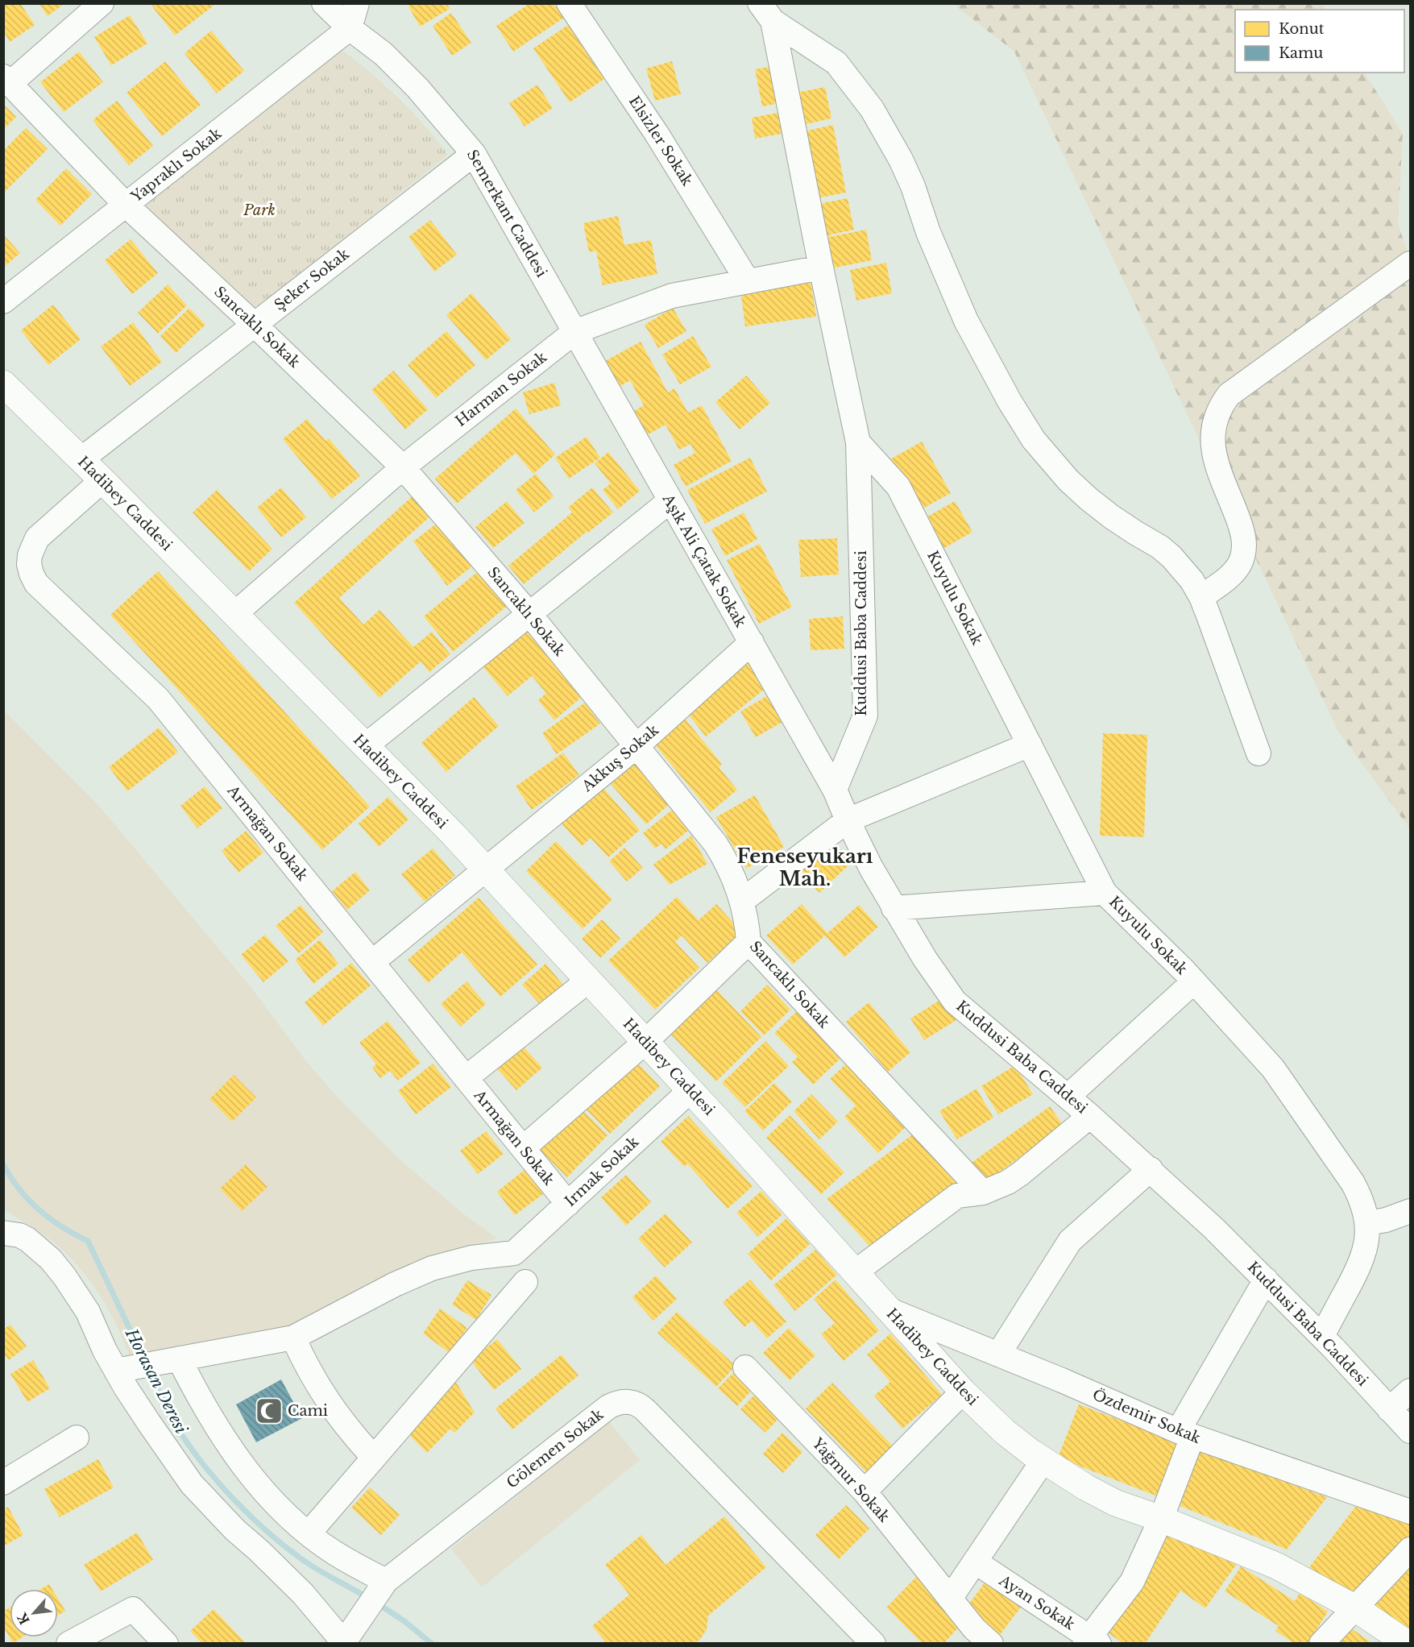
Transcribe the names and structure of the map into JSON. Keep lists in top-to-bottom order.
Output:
{
  "streets": {
    "main road": ["Hadibey Caddesi"],
    "street": [
      "Elsizler Sokak",
      "Yapraklı Sokak",
      "Semerkant Caddesi",
      "Şeker Sokak",
      "Sancaklı Sokak",
      "Harman Sokak",
      "Aşık Ali Çatak Sokak",
      "Kuyulu Sokak",
      "Kuddusi Baba Caddesi",
      "Akkuş Sokak",
      "Armağan Sokak",
      "Irmak Sokak",
      "Özdemir Sokak",
      "Gölemen Sokak",
      "Yağmur Sokak",
      "Ayan Sokak"
    ]
  },
  "crossings": [
    ["Elsizler Sokak", "Harman Sokak"],
    ["Yapraklı Sokak", "Semerkant Caddesi"],
    ["Yapraklı Sokak", "Sancaklı Sokak"],
    ["Semerkant Caddesi", "Şeker Sokak"],
    ["Semerkant Caddesi", "Harman Sokak"],
    ["Semerkant Caddesi", "Aşık Ali Çatak Sokak"],
    ["Şeker Sokak", "Sancaklı Sokak"],
    ["Şeker Sokak", "Hadibey Caddesi"],
    ["Sancaklı Sokak", "Harman Sokak"],
    ["Sancaklı Sokak", "Akkuş Sokak"],
    ["Harman Sokak", "Hadibey Caddesi"],
    ["Harman Sokak", "Aşık Ali Çatak Sokak"],
    ["Harman Sokak", "Kuddusi Baba Caddesi"],
    ["Hadibey Caddesi", "Akkuş Sokak"],
    ["Hadibey Caddesi", "Armağan Sokak"],
    ["Hadibey Caddesi", "Irmak Sokak"],
    ["Hadibey Caddesi", "Özdemir Sokak"],
    ["Aşık Ali Çatak Sokak", "Kuddusi Baba Caddesi"],
    ["Aşık Ali Çatak Sokak", "Akkuş Sokak"],
    ["Kuyulu Sokak", "Kuddusi Baba Caddesi"],
    ["Akkuş Sokak", "Armağan Sokak"],
    ["Armağan Sokak", "Irmak Sokak"]
  ],
  "districts": ["Feneseyukarı Mah."],
  "water": ["Horasan Deresi"],
  "parks": ["Park"],
  "places": {
    "mosque": ["Cami"]
  },
  "legend": ["Konut", "Kamu"],
  "north": "bottom left"
}
